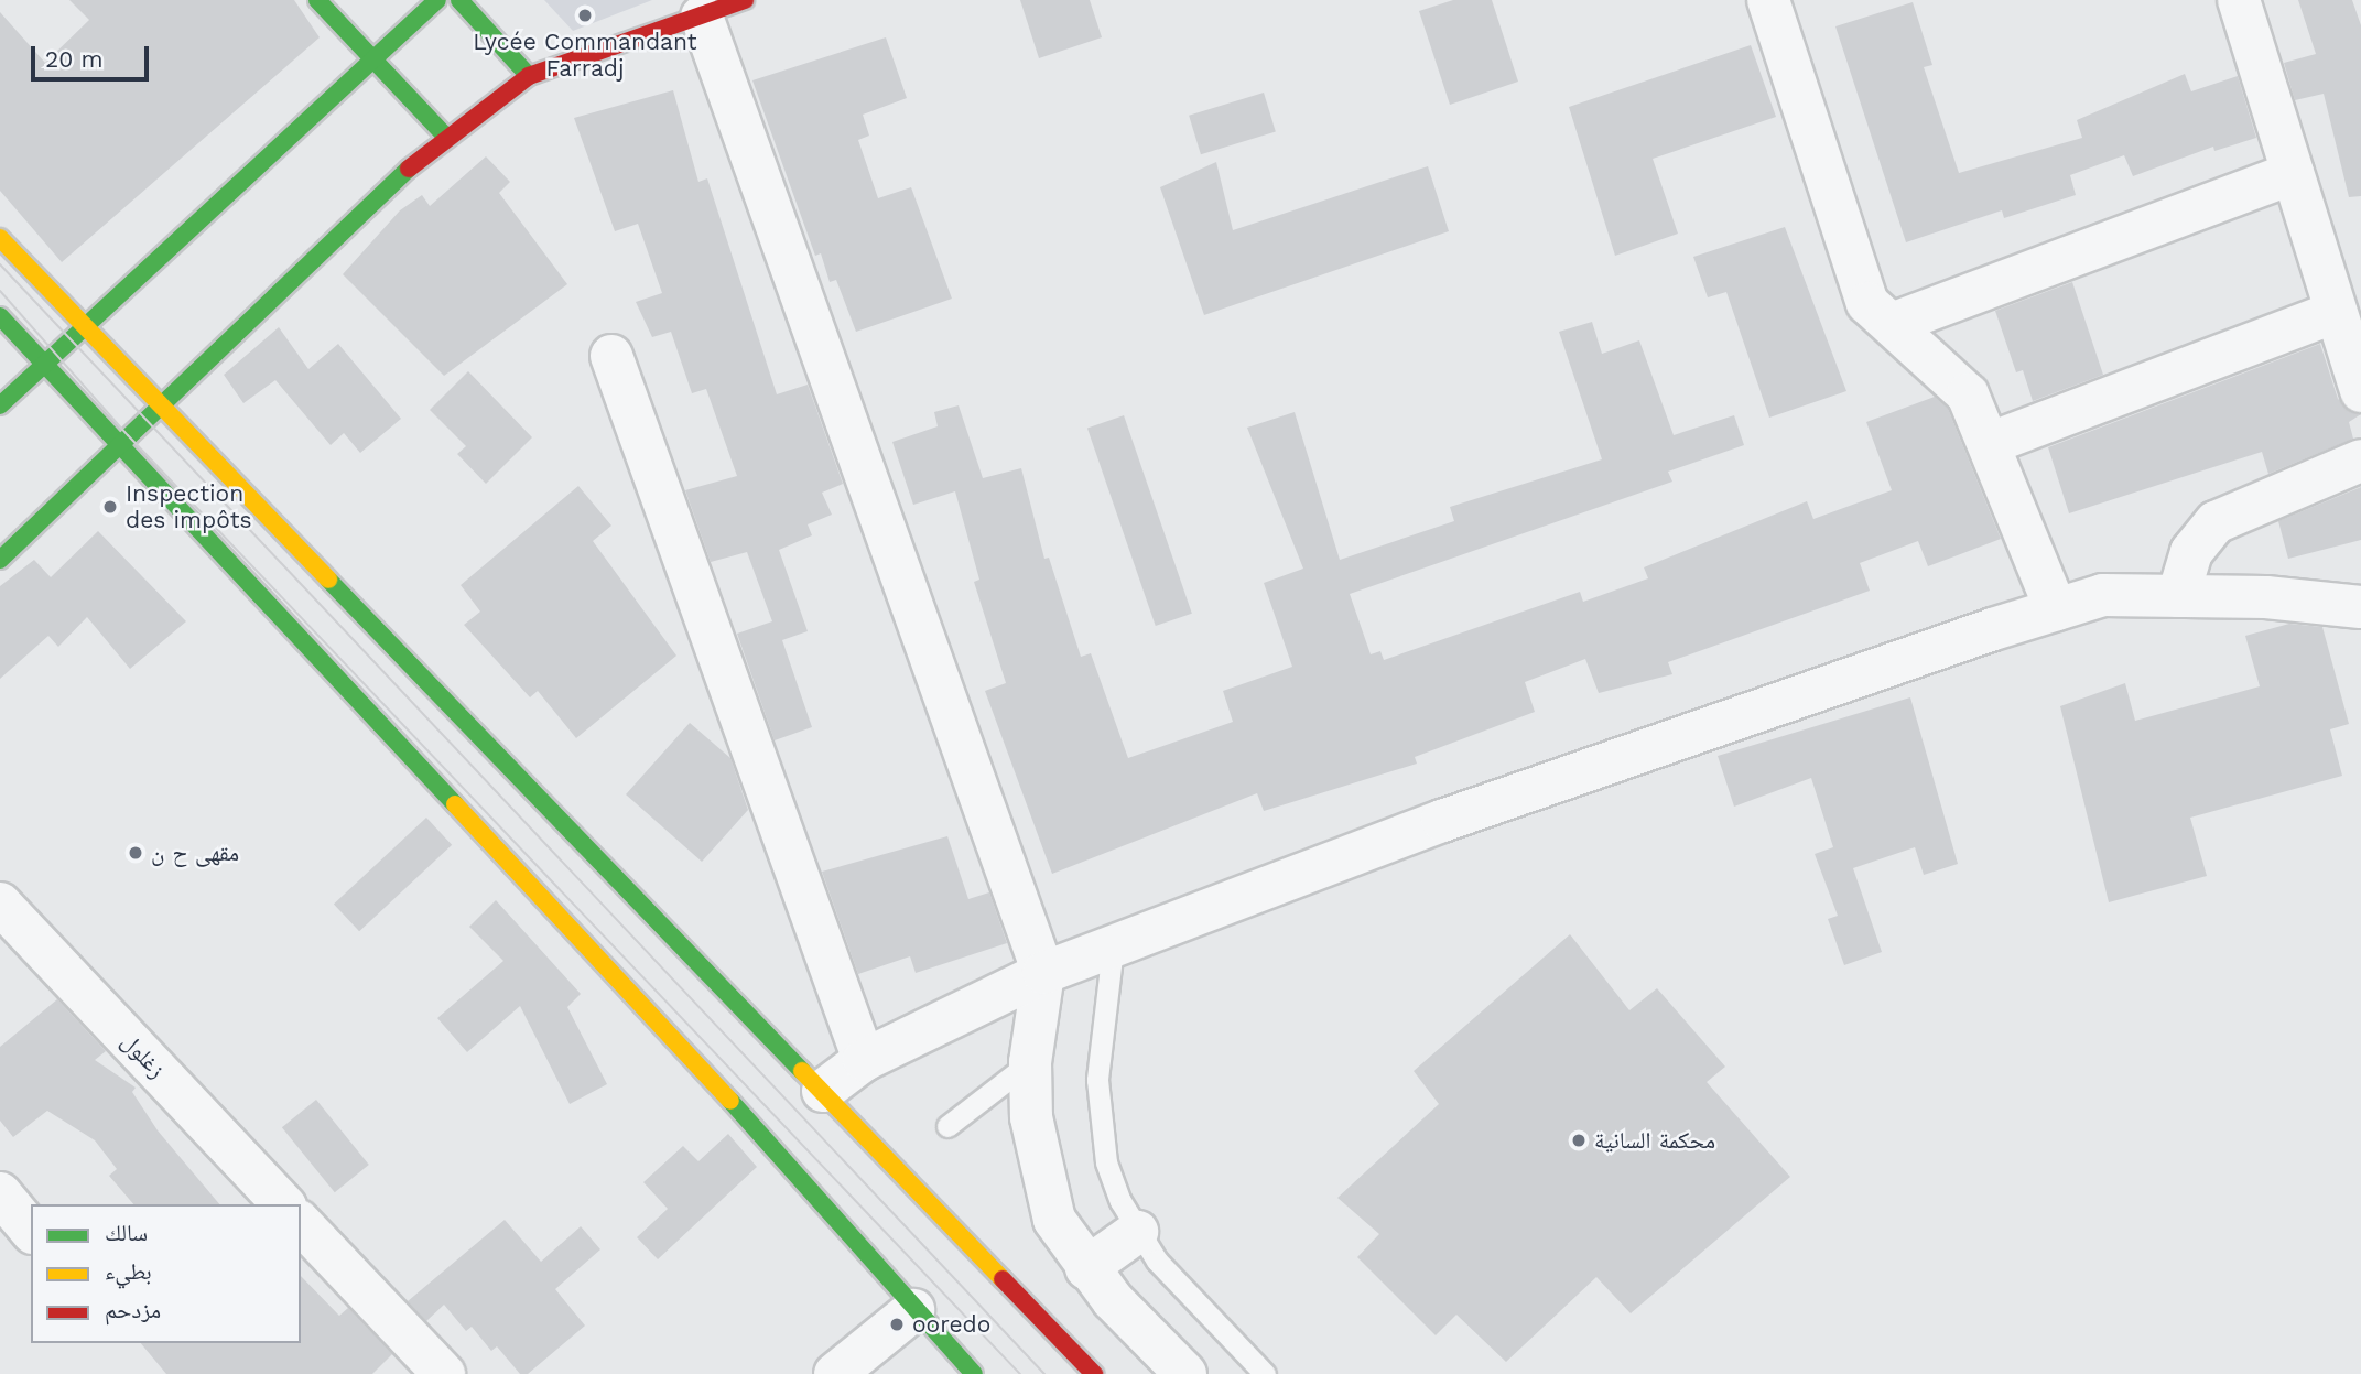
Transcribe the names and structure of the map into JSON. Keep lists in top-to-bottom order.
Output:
{
  "streets": {
    "street": ["زغلول"]
  },
  "places": [
    "Lycée Commandant Farradj",
    "Inspection des impôts",
    "مقهى ح ن",
    "محكمة السانية",
    "ooredo"
  ],
  "legend": ["سالك", "بطيء", "مزدحم"],
  "scale_bar": "20 m"
}
